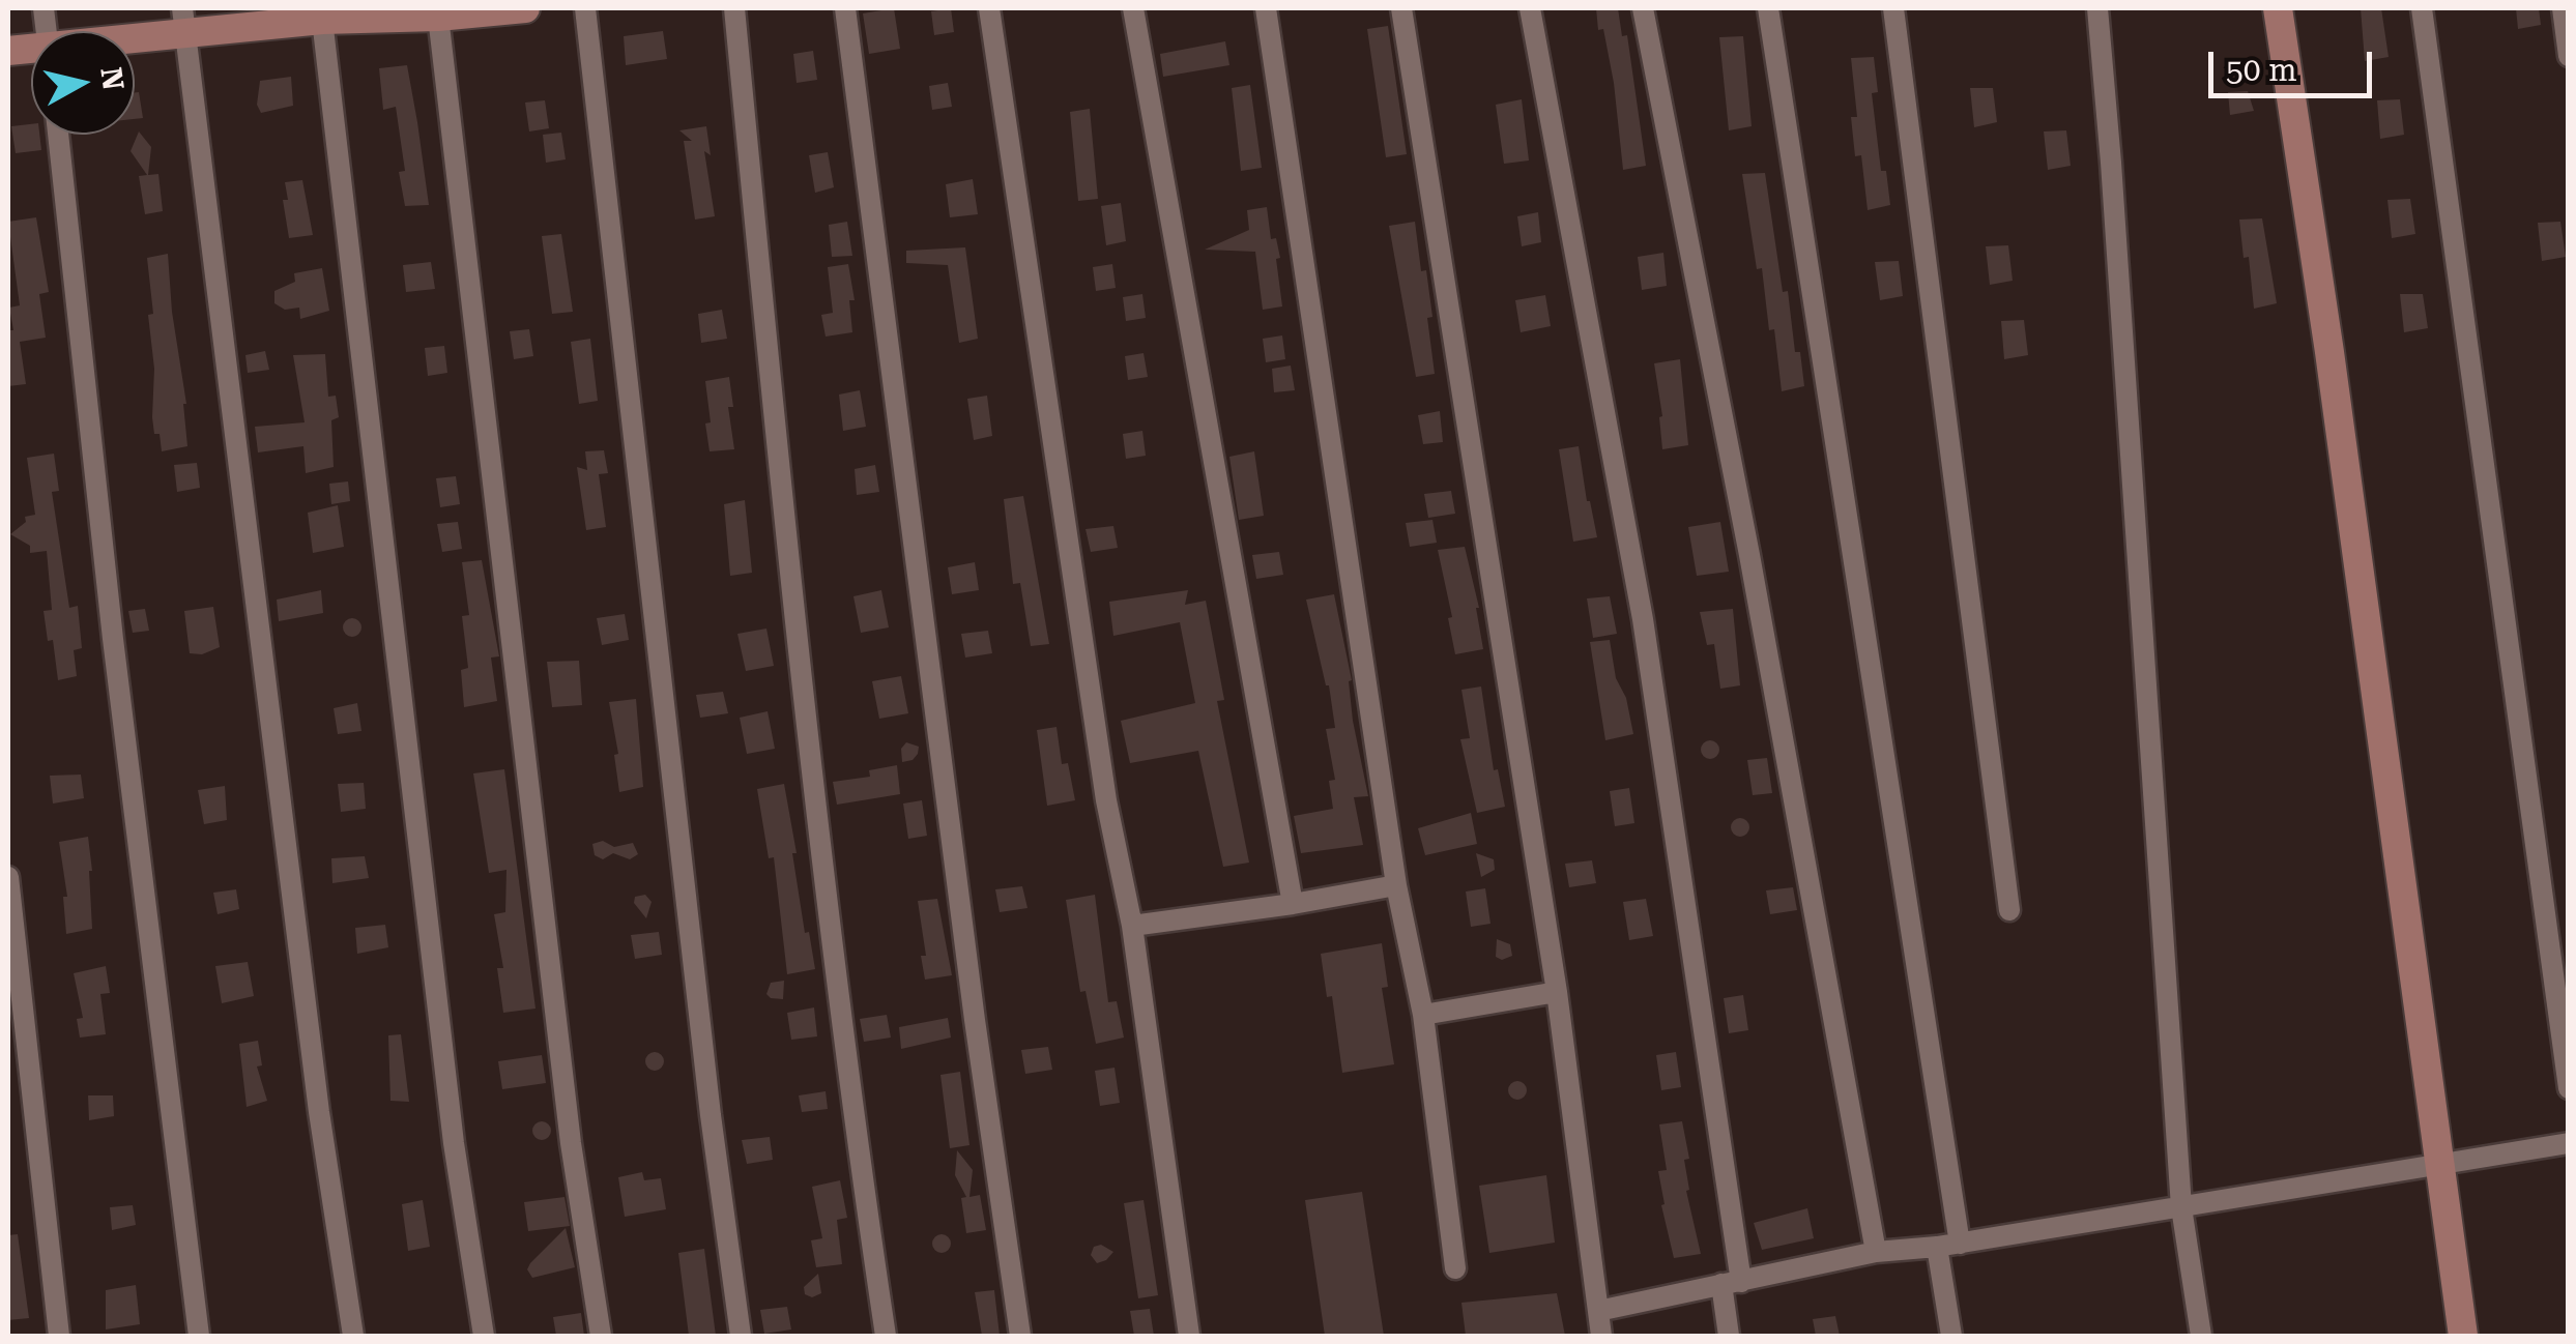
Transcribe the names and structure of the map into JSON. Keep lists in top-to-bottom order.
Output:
{
  "scale_bar": "50 m",
  "north": "right"
}
